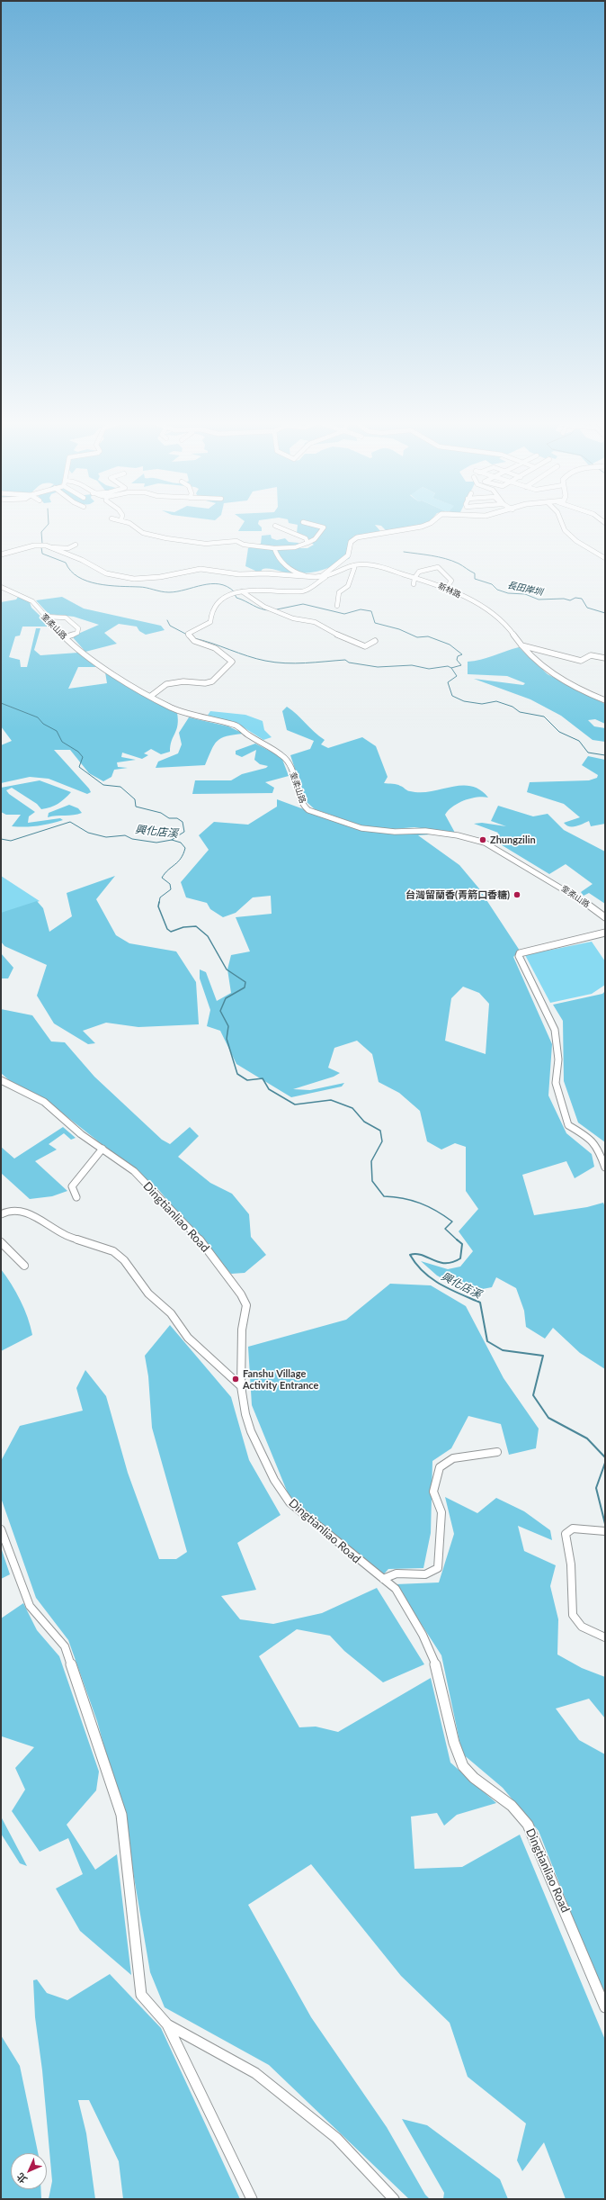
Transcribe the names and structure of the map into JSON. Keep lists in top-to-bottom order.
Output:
{
  "streets": {
    "street": ["新林路", "奎柔山路", "Dingtianliao Road"]
  },
  "water": ["長田岸圳", "興化店溪"],
  "places": ["Zhungzilin", "台灣留蘭香(青箭口香糖)", "Fanshu Village Activity Entrance"],
  "north": "bottom left"
}
